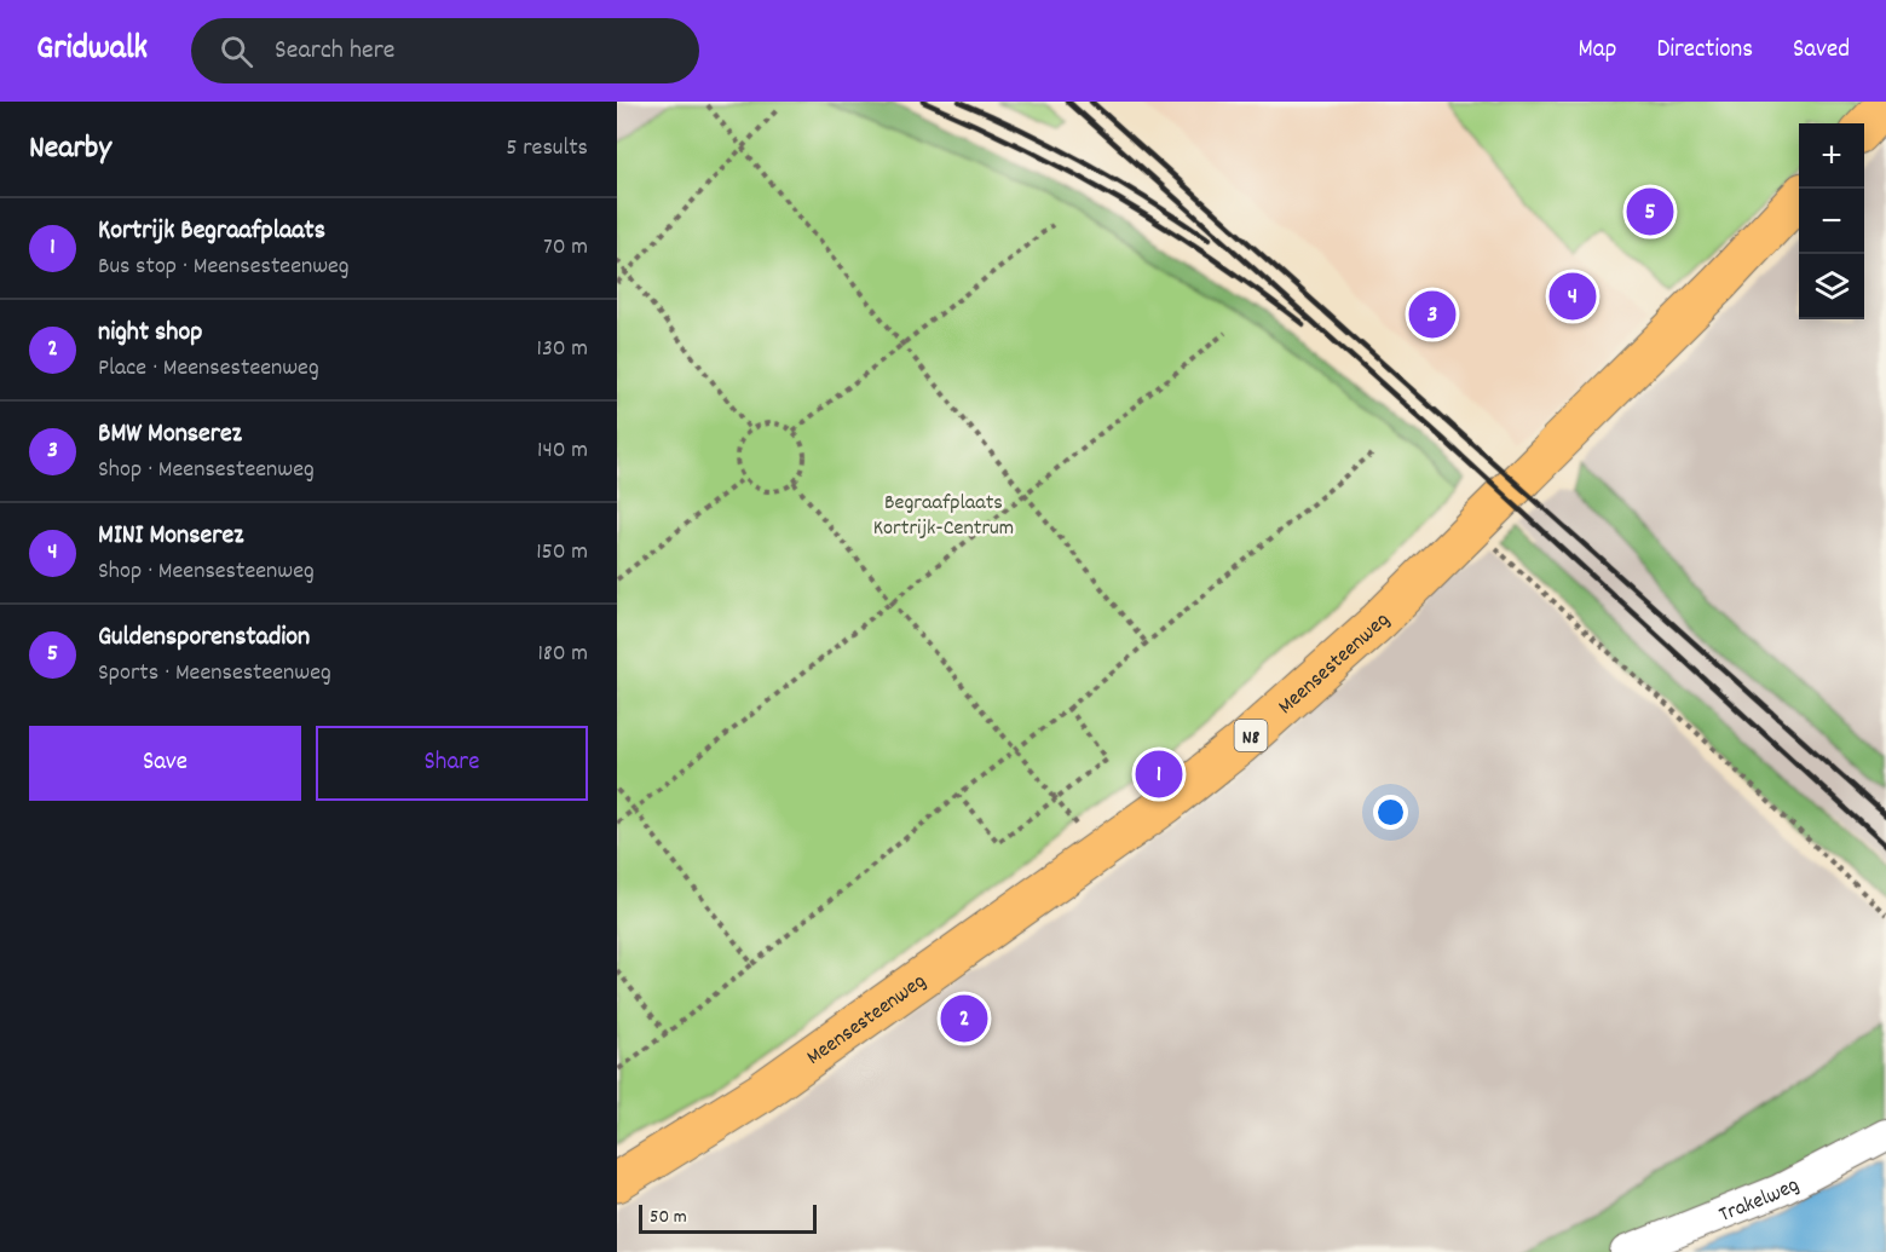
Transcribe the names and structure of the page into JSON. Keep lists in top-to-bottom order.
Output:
{
  "streets": {
    "main road": ["Meensesteenweg", "N8"],
    "lane": ["Trakelweg"]
  },
  "parks": ["Begraafplaats Kortrijk-Centrum"],
  "scale_bar": "50 m",
  "page": {
    "header": "Gridwalk",
    "search": "Search here",
    "nav": ["Map", "Directions", "Saved"],
    "heading": ["Nearby", "5 results"],
    "map_buttons": ["+", "−"],
    "pins": [
      "5",
      "4",
      "3",
      "1",
      "2"
    ],
    "list": [
      {
        "mark": "1",
        "name": "Kortrijk Begraafplaats",
        "note": "Bus stop · Meensesteenweg",
        "value": "70 m"
      },
      {
        "mark": "2",
        "name": "night shop",
        "note": "Place · Meensesteenweg",
        "value": "130 m"
      },
      {
        "mark": "3",
        "name": "BMW Monserez",
        "note": "Shop · Meensesteenweg",
        "value": "140 m"
      },
      {
        "mark": "4",
        "name": "MINI Monserez",
        "note": "Shop · Meensesteenweg",
        "value": "150 m"
      },
      {
        "mark": "5",
        "name": "Guldensporenstadion",
        "note": "Sports · Meensesteenweg",
        "value": "180 m"
      }
    ],
    "buttons": ["Save", "Share"],
    "scale": "50 m"
  }
}
